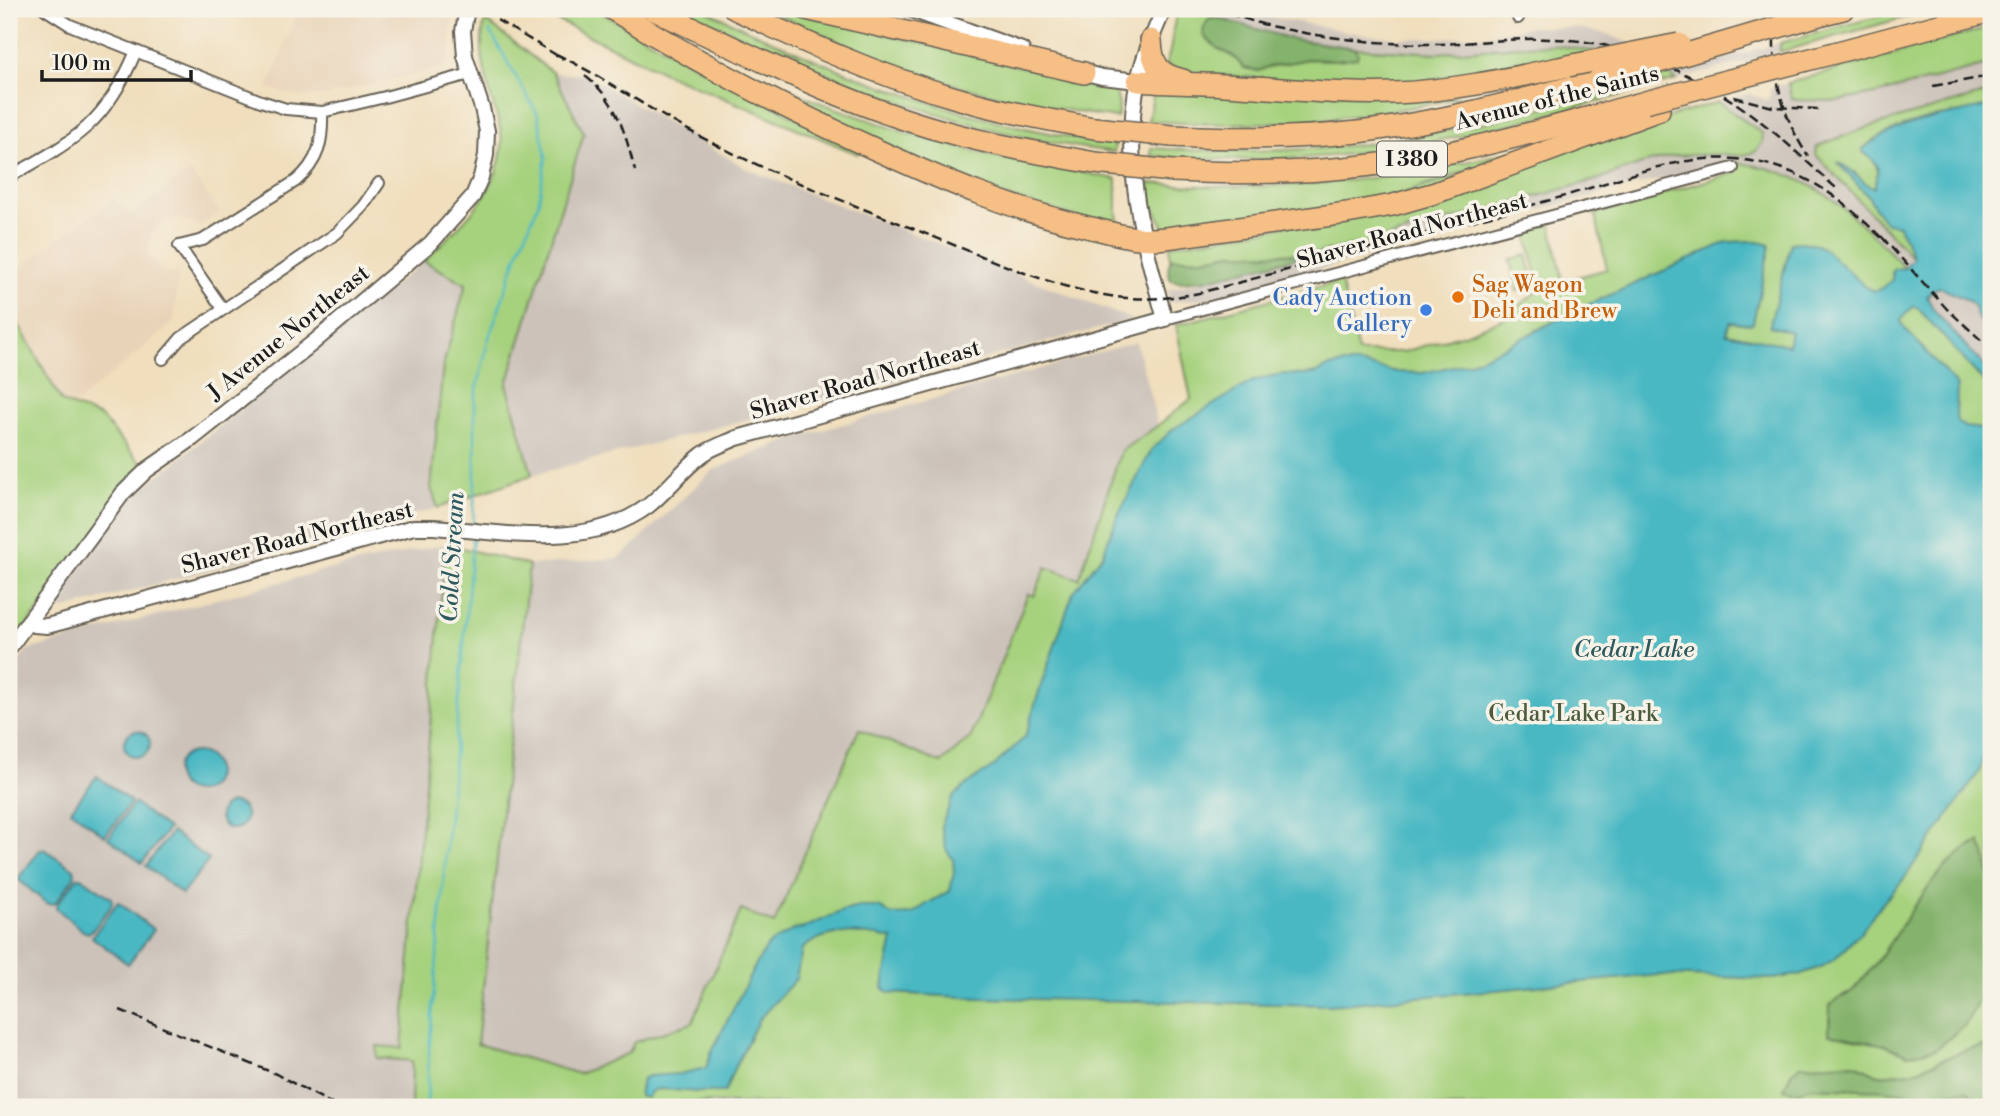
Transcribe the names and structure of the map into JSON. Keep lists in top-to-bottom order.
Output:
{
  "streets": {
    "highway": ["Avenue of the Saints", "I 380"],
    "street": ["Shaver Road Northeast", "J Avenue Northeast"]
  },
  "crossings": [
    ["Shaver Road Northeast", "J Avenue Northeast"]
  ],
  "water": ["Cold Stream", "Cedar Lake"],
  "parks": ["Cedar Lake Park"],
  "places": ["Sag Wagon Deli and Brew", "Cady Auction Gallery"],
  "scale_bar": "100 m"
}
